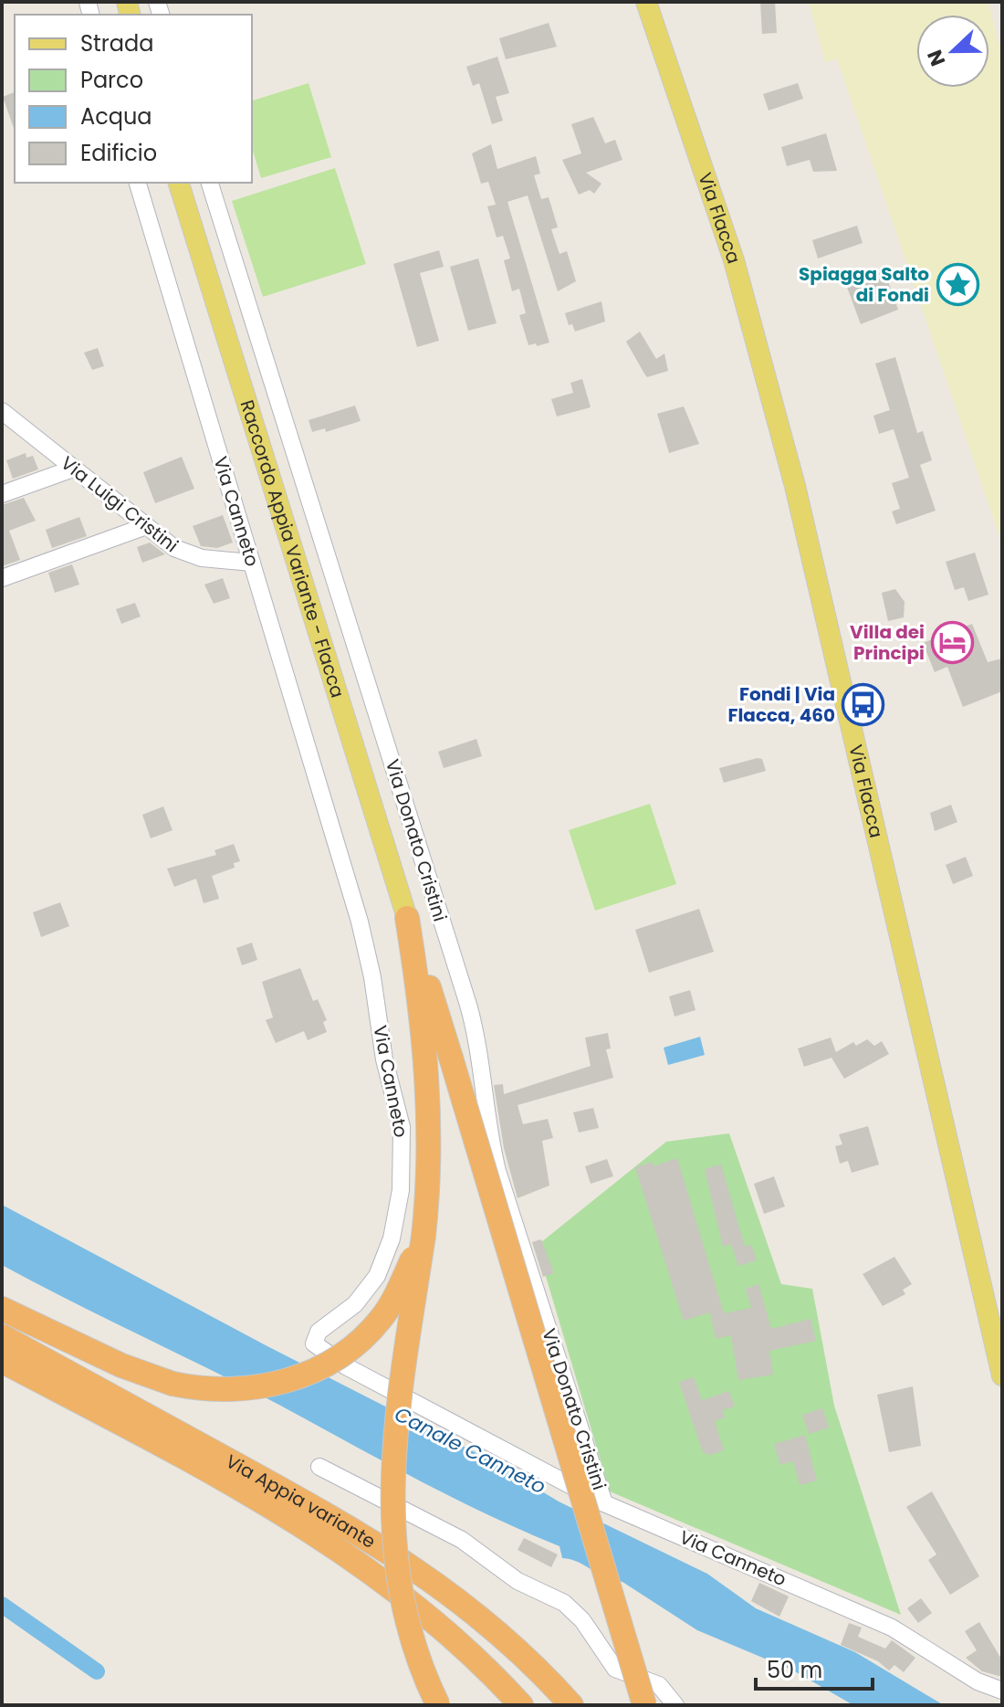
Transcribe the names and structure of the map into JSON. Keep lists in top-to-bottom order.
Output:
{
  "streets": {
    "highway": ["Via Appia variante"],
    "main road": ["Via Flacca", "Raccordo Appia Variante - Flacca"],
    "street": ["Via Luigi Cristini", "Via Canneto", "Via Donato Cristini"]
  },
  "crossings": [
    ["Via Luigi Cristini", "Via Canneto"],
    ["Via Canneto", "Via Donato Cristini"]
  ],
  "water": ["Canale Canneto"],
  "places": {
    "place": ["Spiagga Salto di Fondi"],
    "hotel": ["Villa dei Principi"],
    "bus stop": ["Fondi | Via Flacca, 460"]
  },
  "legend": [
    "Strada",
    "Parco",
    "Acqua",
    "Edificio"
  ],
  "scale_bar": "50 m",
  "north": "left"
}
